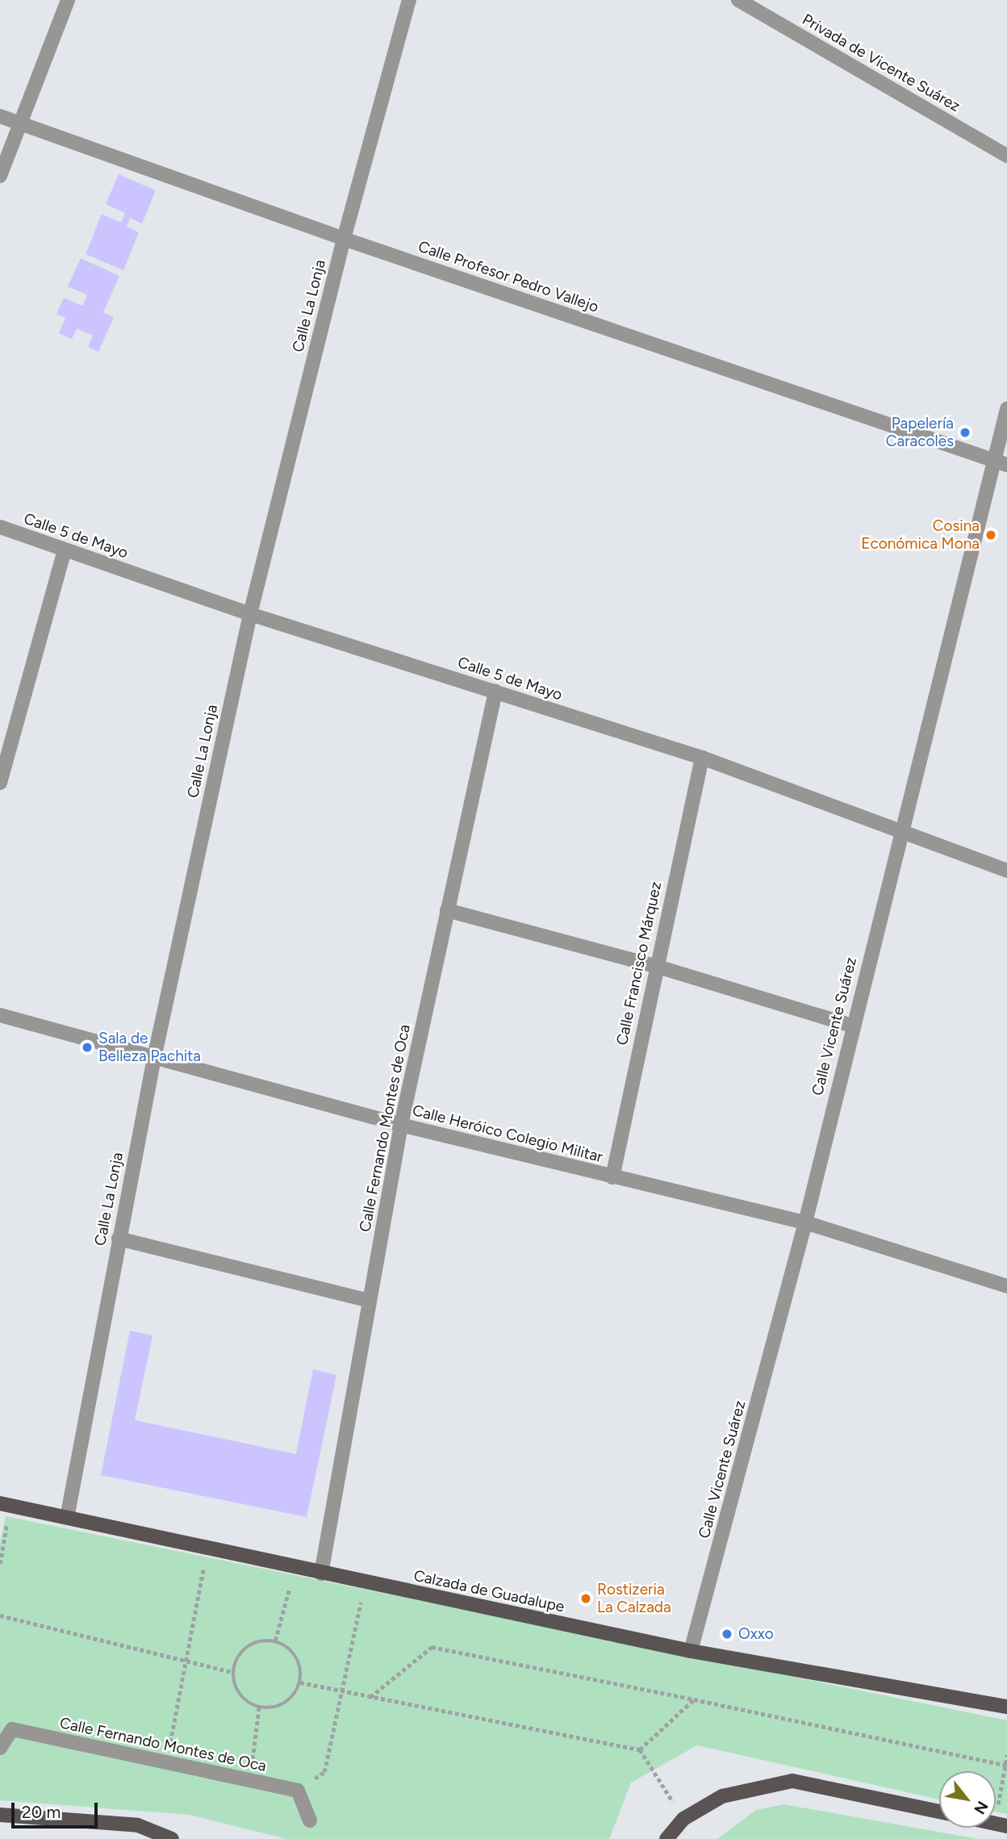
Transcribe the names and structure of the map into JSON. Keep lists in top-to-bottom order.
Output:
{
  "streets": {
    "main road": ["Calzada de Guadalupe"],
    "street": [
      "Privada de Vicente Suárez",
      "Calle Profesor Pedro Vallejo",
      "Calle La Lonja",
      "Calle 5 de Mayo",
      "Calle Francisco Márquez",
      "Calle Vicente Suárez",
      "Calle Fernando Montes de Oca",
      "Calle Heróico Colegio Militar"
    ]
  },
  "crossings": [
    ["Calle Profesor Pedro Vallejo", "Calle La Lonja"],
    ["Calle Profesor Pedro Vallejo", "Calle Vicente Suárez"],
    ["Calle La Lonja", "Calle 5 de Mayo"],
    ["Calle La Lonja", "Calle Heróico Colegio Militar"],
    ["Calle La Lonja", "Calzada de Guadalupe"],
    ["Calle 5 de Mayo", "Calle Francisco Márquez"],
    ["Calle 5 de Mayo", "Calle Vicente Suárez"],
    ["Calle 5 de Mayo", "Calle Fernando Montes de Oca"],
    ["Calle Francisco Márquez", "Calle Heróico Colegio Militar"],
    ["Calle Vicente Suárez", "Calle Heróico Colegio Militar"],
    ["Calle Vicente Suárez", "Calzada de Guadalupe"],
    ["Calle Fernando Montes de Oca", "Calle Heróico Colegio Militar"],
    ["Calle Fernando Montes de Oca", "Calzada de Guadalupe"]
  ],
  "places": [
    "Papelería Caracoles",
    "Cosina Económica Mona",
    "Sala de Belleza Pachita",
    "Rostizeria La Calzada",
    "Oxxo"
  ],
  "scale_bar": "20 m",
  "north": "bottom right"
}
